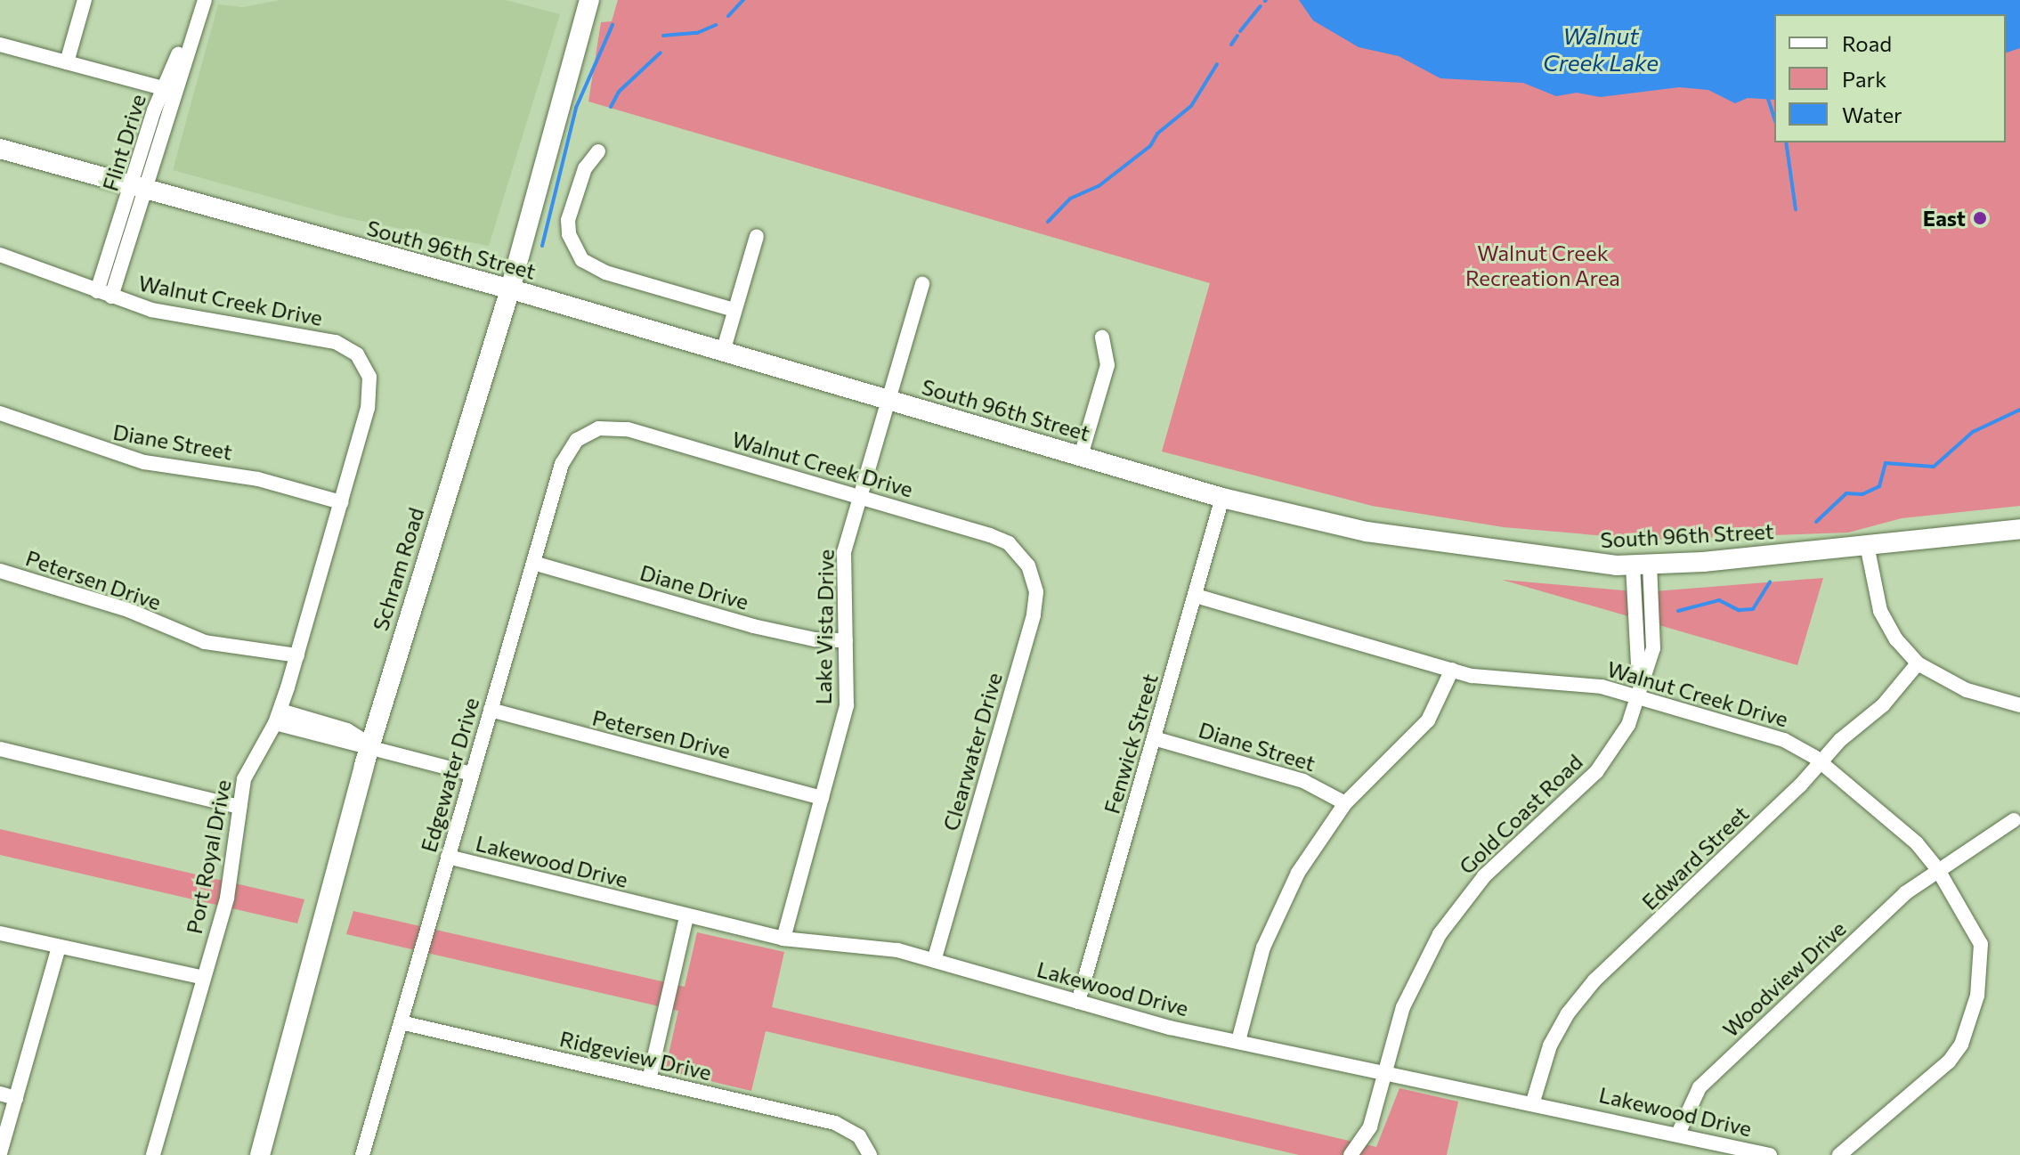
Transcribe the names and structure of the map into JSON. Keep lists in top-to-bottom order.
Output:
{
  "streets": {
    "main road": ["South 96th Street", "Schram Road"],
    "street": [
      "Flint Drive",
      "Walnut Creek Drive",
      "Diane Street",
      "Petersen Drive",
      "Diane Drive",
      "Lake Vista Drive",
      "Fenwick Street",
      "Clearwater Drive",
      "Edgewater Drive",
      "Gold Coast Road",
      "Port Royal Drive",
      "Edward Street",
      "Lakewood Drive",
      "Woodview Drive",
      "Ridgeview Drive"
    ]
  },
  "crossings": [
    ["Flint Drive", "South 96th Street"],
    ["Flint Drive", "Walnut Creek Drive"],
    ["South 96th Street", "Schram Road"],
    ["South 96th Street", "Lake Vista Drive"],
    ["South 96th Street", "Fenwick Street"],
    ["South 96th Street", "Gold Coast Road"],
    ["Walnut Creek Drive", "Lake Vista Drive"],
    ["Walnut Creek Drive", "Fenwick Street"],
    ["Walnut Creek Drive", "Clearwater Drive"],
    ["Walnut Creek Drive", "Edgewater Drive"],
    ["Walnut Creek Drive", "Gold Coast Road"],
    ["Walnut Creek Drive", "Port Royal Drive"],
    ["Walnut Creek Drive", "Edward Street"],
    ["Walnut Creek Drive", "Woodview Drive"],
    ["Diane Street", "Fenwick Street"],
    ["Diane Street", "Port Royal Drive"],
    ["Petersen Drive", "Lake Vista Drive"],
    ["Petersen Drive", "Edgewater Drive"],
    ["Petersen Drive", "Port Royal Drive"],
    ["Diane Drive", "Lake Vista Drive"],
    ["Diane Drive", "Edgewater Drive"],
    ["Lake Vista Drive", "Lakewood Drive"],
    ["Fenwick Street", "Lakewood Drive"],
    ["Clearwater Drive", "Lakewood Drive"],
    ["Edgewater Drive", "Lakewood Drive"],
    ["Edgewater Drive", "Ridgeview Drive"],
    ["Gold Coast Road", "Lakewood Drive"],
    ["Edward Street", "Lakewood Drive"],
    ["Lakewood Drive", "Woodview Drive"]
  ],
  "water": ["Walnut Creek Lake"],
  "parks": ["Walnut Creek Recreation Area"],
  "places": ["East"],
  "legend": ["Road", "Park", "Water"]
}
